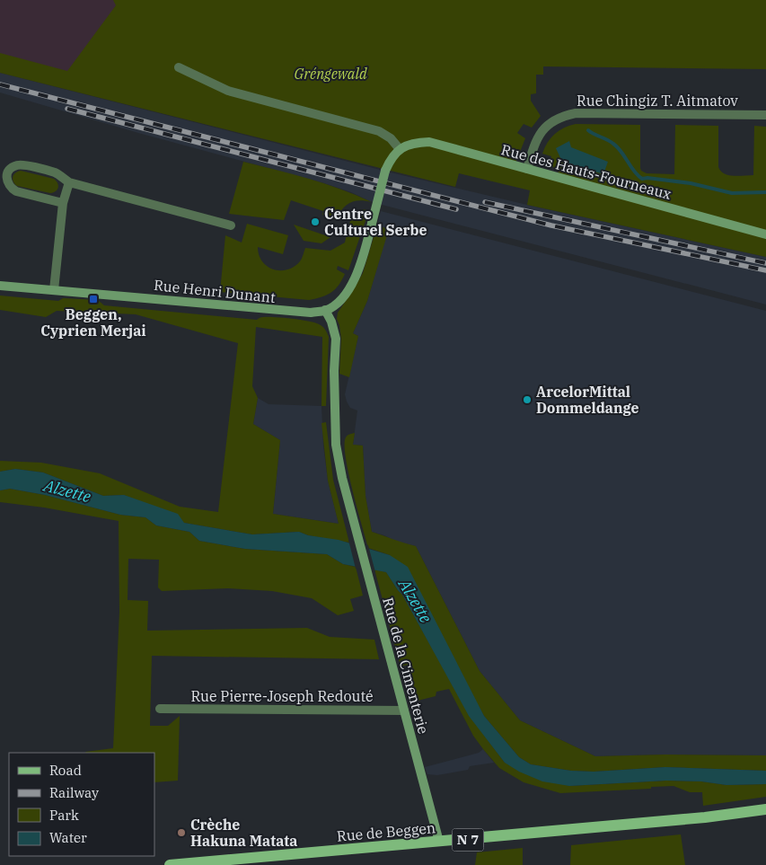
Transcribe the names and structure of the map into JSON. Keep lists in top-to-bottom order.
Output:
{
  "streets": {
    "main road": [
      "Rue des Hauts-Fourneaux",
      "Rue Henri Dunant",
      "Rue de la Cimenterie",
      "Rue de Beggen",
      "N 7"
    ],
    "street": ["Rue Chingiz T. Aitmatov", "Rue Pierre-Joseph Redouté"]
  },
  "crossings": [
    ["Rue Chingiz T. Aitmatov", "Rue des Hauts-Fourneaux"],
    ["Rue Henri Dunant", "Rue de la Cimenterie"],
    ["Rue de la Cimenterie", "Rue Pierre-Joseph Redouté"],
    ["Rue de la Cimenterie", "Rue de Beggen"]
  ],
  "water": ["Alzette"],
  "parks": ["Gréngewald"],
  "places": {
    "other": ["Centre Culturel Serbe", "ArcelorMittal Dommeldange", "Crèche Hakuna Matata"],
    "transit": ["Beggen, Cyprien Merjai"]
  },
  "legend": [
    "Road",
    "Railway",
    "Park",
    "Water"
  ]
}
